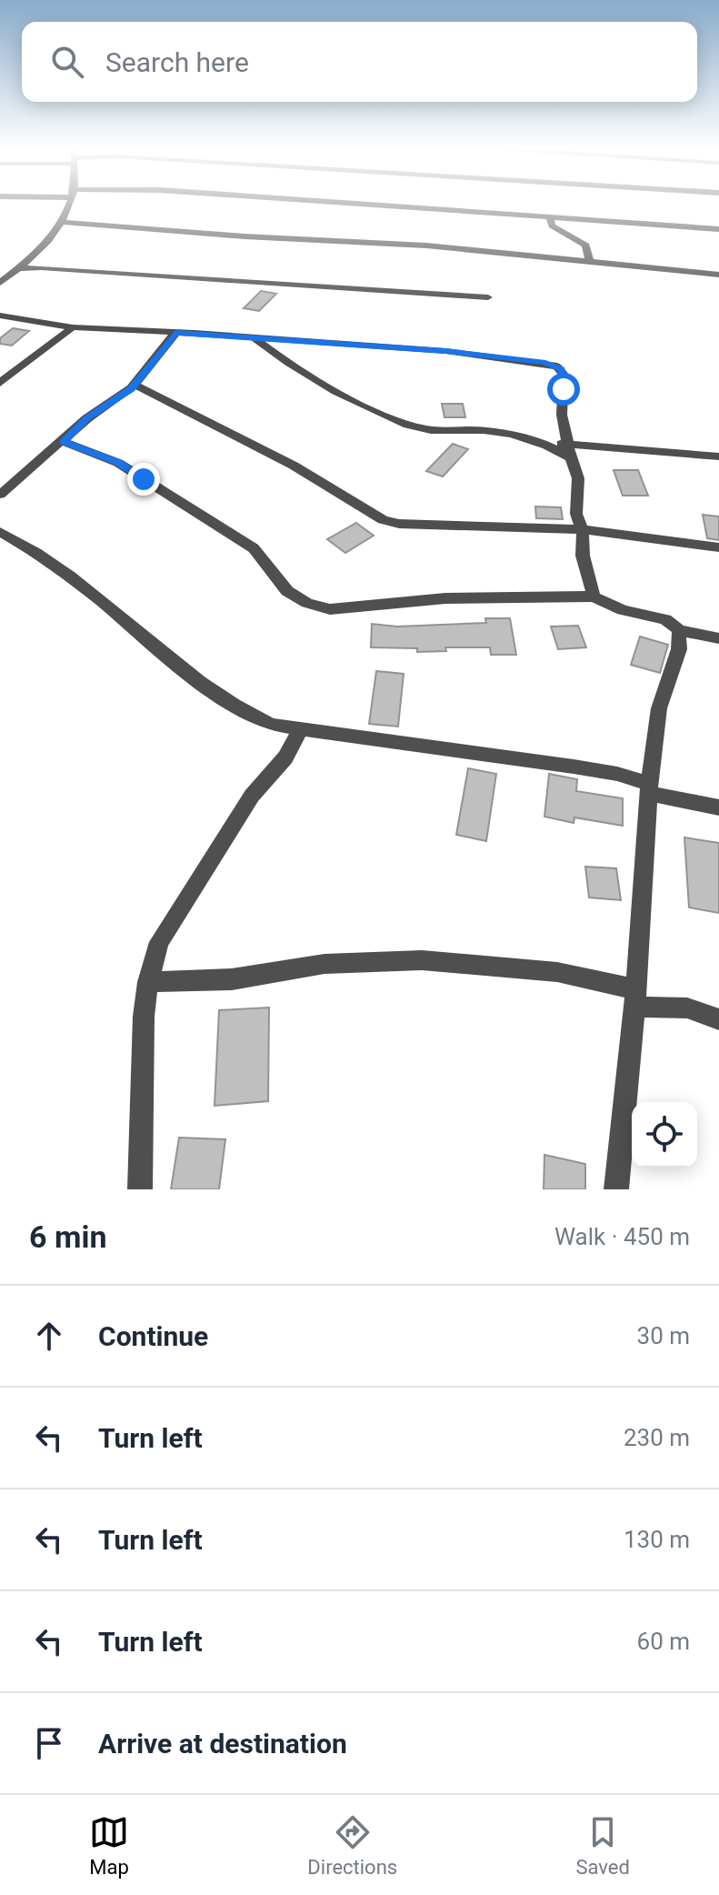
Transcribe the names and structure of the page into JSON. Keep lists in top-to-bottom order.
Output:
{
  "page": {
    "search": "Search here",
    "heading": ["6 min", "Walk · 450 m"],
    "list": [
      ["Continue", "30 m"],
      ["Turn left", "230 m"],
      ["Turn left", "130 m"],
      ["Turn left", "60 m"],
      "Arrive at destination"
    ],
    "nav": ["Map", "Directions", "Saved"]
  }
}
